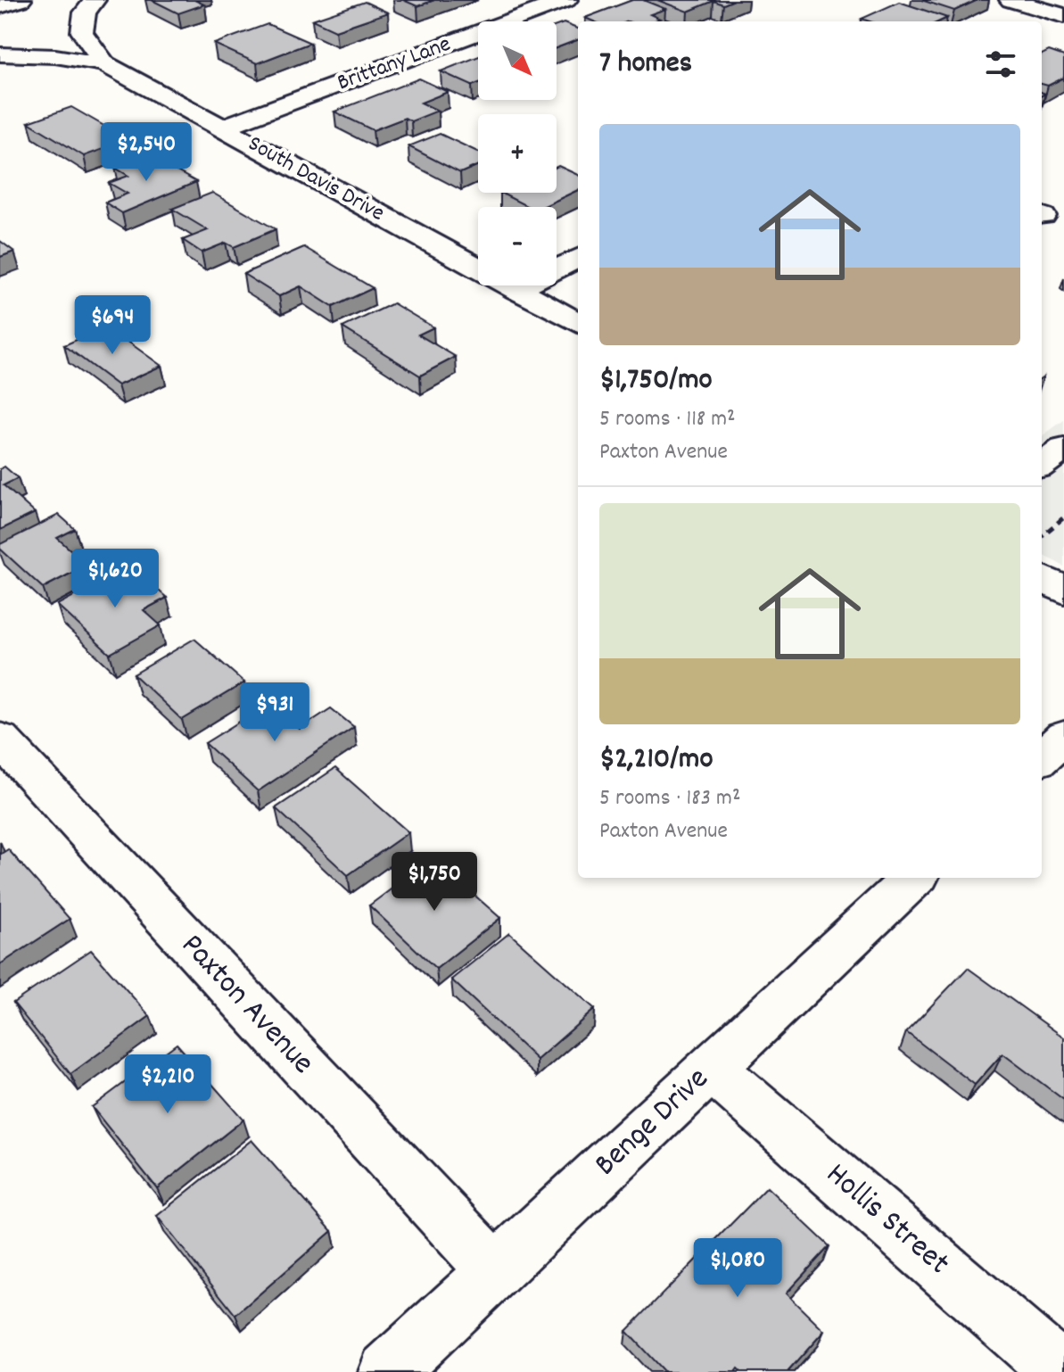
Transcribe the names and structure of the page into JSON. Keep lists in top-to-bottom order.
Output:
{
  "streets": {
    "street": [
      "Brittany Lane",
      "South Davis Drive",
      "Paxton Avenue",
      "Benge Drive",
      "Hollis Street"
    ]
  },
  "crossings": [
    ["Brittany Lane", "South Davis Drive"],
    ["Paxton Avenue", "Benge Drive"],
    ["Benge Drive", "Hollis Street"]
  ],
  "north": "bottom right",
  "page": {
    "map_buttons": ["+", "−"],
    "heading": "7 homes",
    "list": [
      {
        "name": "$1,750/mo",
        "note": "5 rooms · 118 m² · Paxton Avenue"
      },
      {
        "name": "$2,210/mo",
        "note": "5 rooms · 183 m² · Paxton Avenue"
      }
    ],
    "price": [
      "$2,540",
      "$694",
      "$1,620",
      "$931",
      "$1,750",
      "$2,210",
      "$1,080"
    ]
  }
}
